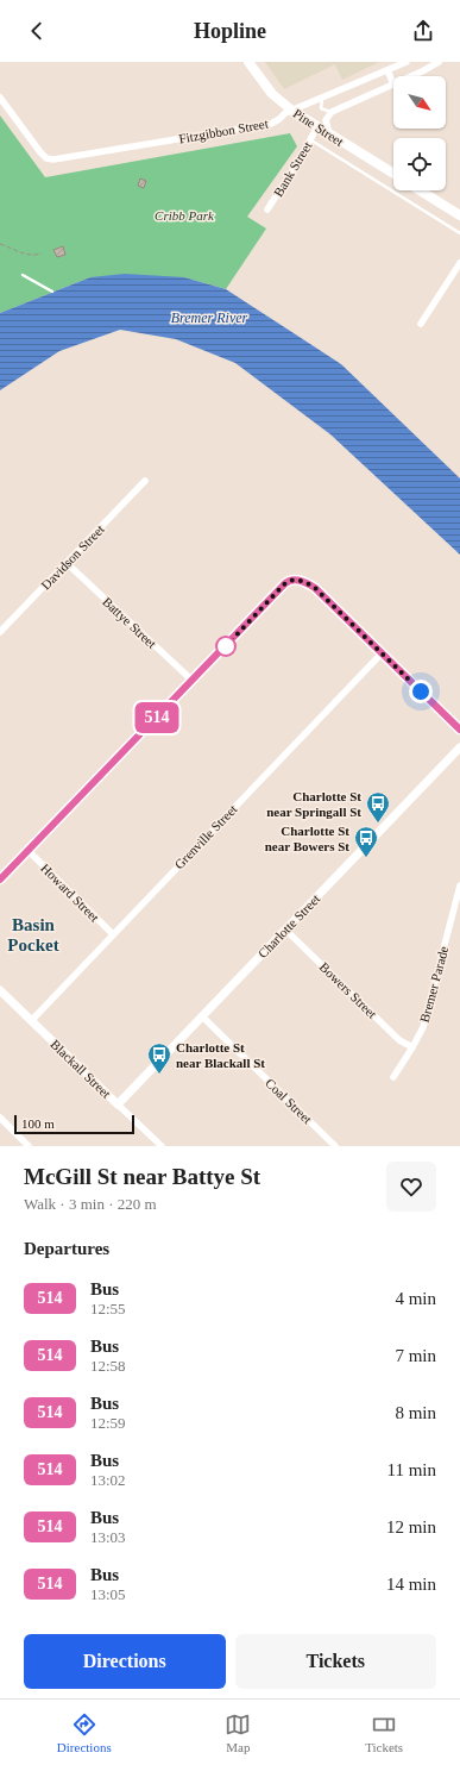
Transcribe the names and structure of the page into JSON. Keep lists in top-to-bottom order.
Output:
{
  "streets": {
    "main road": ["Pine Street"],
    "street": [
      "Fitzgibbon Street",
      "Bank Street",
      "Davidson Street",
      "Battye Street",
      "Grenville Street",
      "Howard Street",
      "Charlotte Street",
      "Bremer Parade",
      "Bowers Street",
      "Blackall Street",
      "Coal Street"
    ]
  },
  "crossings": [
    ["Pine Street", "Fitzgibbon Street"],
    ["Pine Street", "Bank Street"],
    ["Davidson Street", "Battye Street"],
    ["Grenville Street", "Howard Street"],
    ["Grenville Street", "Blackall Street"],
    ["Charlotte Street", "Bowers Street"],
    ["Charlotte Street", "Blackall Street"],
    ["Charlotte Street", "Coal Street"],
    ["Bremer Parade", "Bowers Street"]
  ],
  "districts": ["Basin Pocket"],
  "water": ["Bremer River"],
  "parks": ["Cribb Park"],
  "places": {
    "bus stop": ["Charlotte St near Springall St", "Charlotte St near Bowers St", "Charlotte St near Blackall St"]
  },
  "lines": ["bus line 514"],
  "scale_bar": "100 m",
  "north": "bottom right",
  "page": {
    "header": "Hopline",
    "on_map": "514",
    "scale": "100 m",
    "heading": [
      ["McGill St near Battye St", "Walk · 3 min · 220 m"],
      "Departures"
    ],
    "list": [
      {
        "mark": "514",
        "name": "Bus",
        "note": "12:55",
        "value": "4 min"
      },
      {
        "mark": "514",
        "name": "Bus",
        "note": "12:58",
        "value": "7 min"
      },
      {
        "mark": "514",
        "name": "Bus",
        "note": "12:59",
        "value": "8 min"
      },
      {
        "mark": "514",
        "name": "Bus",
        "note": "13:02",
        "value": "11 min"
      },
      {
        "mark": "514",
        "name": "Bus",
        "note": "13:03",
        "value": "12 min"
      },
      {
        "mark": "514",
        "name": "Bus",
        "note": "13:05",
        "value": "14 min"
      }
    ],
    "buttons": ["Directions", "Tickets"],
    "tabs": ["Directions", "Map", "Tickets"]
  }
}
